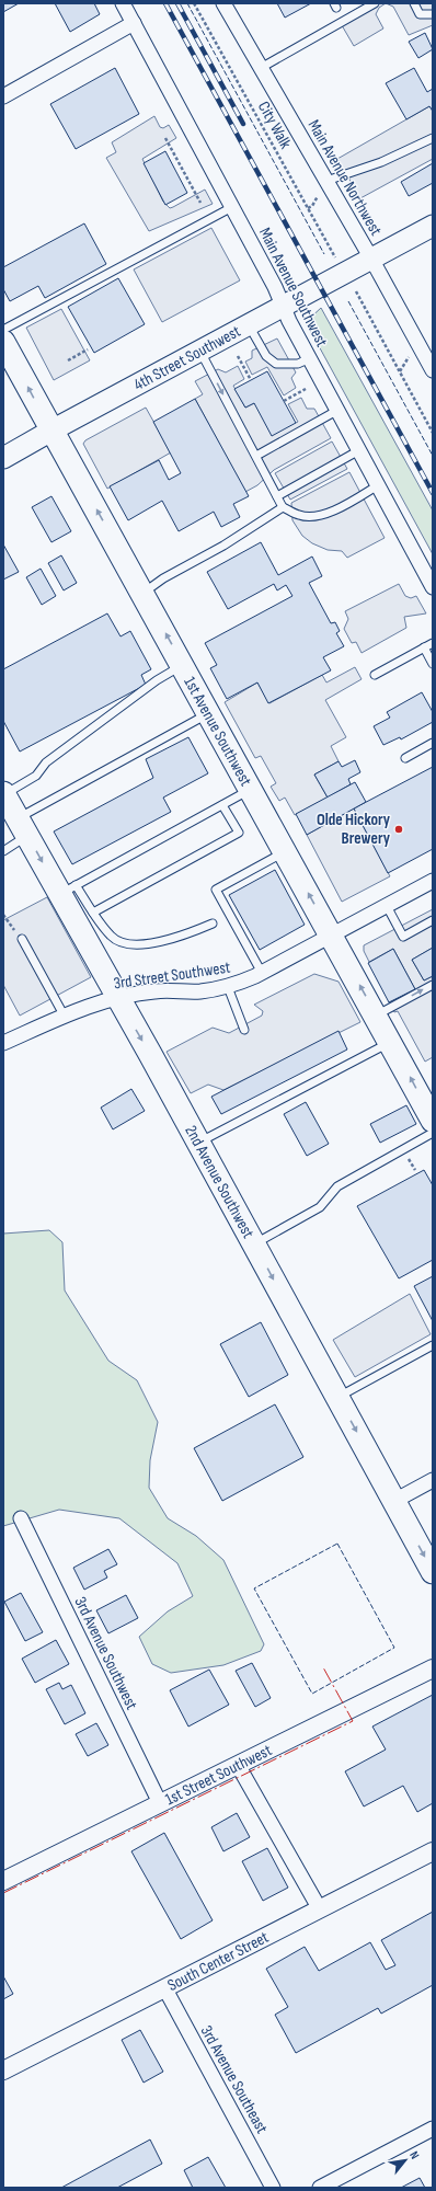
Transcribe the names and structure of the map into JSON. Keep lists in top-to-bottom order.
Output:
{
  "streets": {
    "main road": ["4th Street Southwest", "1st Avenue Southwest", "2nd Avenue Southwest"],
    "street": [
      "Main Avenue Northwest",
      "Main Avenue Southwest",
      "3rd Street Southwest",
      "3rd Avenue Southwest",
      "1st Street Southwest",
      "South Center Street",
      "3rd Avenue Southeast"
    ],
    "path": ["City Walk"]
  },
  "crossings": [
    ["Main Avenue Northwest", "4th Street Southwest"],
    ["Main Avenue Southwest", "4th Street Southwest"],
    ["4th Street Southwest", "1st Avenue Southwest"],
    ["1st Avenue Southwest", "3rd Street Southwest"],
    ["3rd Street Southwest", "2nd Avenue Southwest"],
    ["3rd Avenue Southwest", "1st Street Southwest"],
    ["South Center Street", "3rd Avenue Southeast"]
  ],
  "one_way": ["1st Avenue Southwest", "2nd Avenue Southwest"],
  "places": ["Olde Hickory Brewery"],
  "north": "top right"
}
